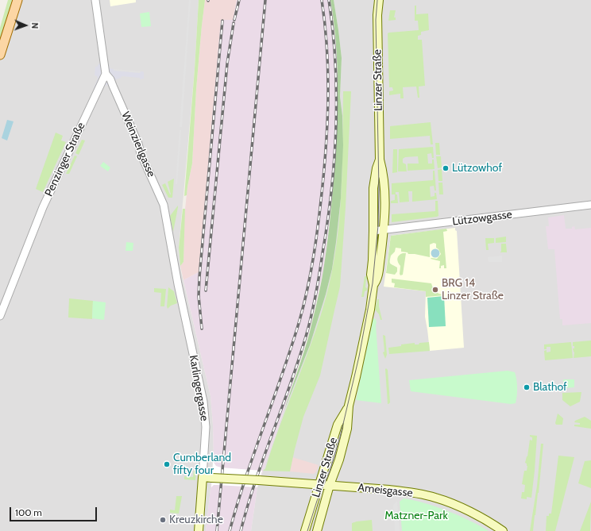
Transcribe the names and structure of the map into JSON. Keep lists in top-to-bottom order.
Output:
{
  "streets": {
    "main road": ["Linzer Straße", "Karlingergasse", "Ameisgasse"],
    "street": ["Weinzierlgasse", "Penzinger Straße", "Lützowgasse"]
  },
  "crossings": [
    ["Linzer Straße", "Lützowgasse"],
    ["Linzer Straße", "Ameisgasse"],
    ["Weinzierlgasse", "Penzinger Straße"],
    ["Weinzierlgasse", "Karlingergasse"],
    ["Karlingergasse", "Ameisgasse"]
  ],
  "parks": ["Matzner-Park"],
  "places": [
    "Lützowhof",
    "BRG 14 Linzer Straße",
    "Blathof",
    "Cumberland fifty four",
    "Kreuzkirche"
  ],
  "scale_bar": "100 m",
  "north": "right"
}
